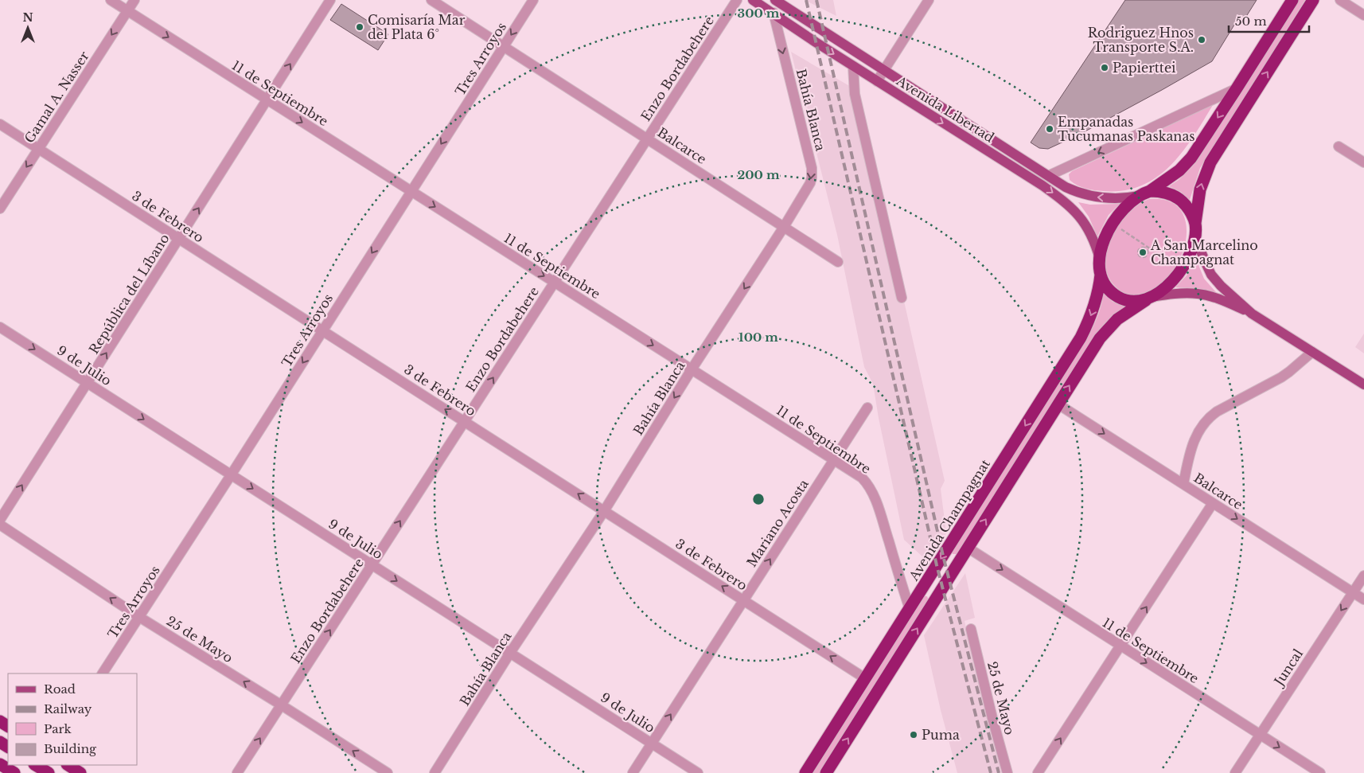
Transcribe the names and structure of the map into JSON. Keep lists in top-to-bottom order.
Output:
{
  "streets": {
    "highway": ["Avenida Champagnat"],
    "main road": ["Avenida Libertad"],
    "street": [
      "Tres Arroyos",
      "Enzo Bordabehere",
      "11 de Septiembre",
      "Gamal A. Nasser",
      "Bahía Blanca",
      "Balcarce",
      "3 de Febrero",
      "República del Líbano",
      "9 de Julio",
      "Mariano Acosta",
      "25 de Mayo",
      "Juncal"
    ]
  },
  "crossings": [
    ["Tres Arroyos", "11 de Septiembre"],
    ["Tres Arroyos", "Balcarce"],
    ["Tres Arroyos", "3 de Febrero"],
    ["Tres Arroyos", "9 de Julio"],
    ["Tres Arroyos", "25 de Mayo"],
    ["Enzo Bordabehere", "11 de Septiembre"],
    ["Enzo Bordabehere", "Balcarce"],
    ["Enzo Bordabehere", "3 de Febrero"],
    ["Enzo Bordabehere", "9 de Julio"],
    ["Enzo Bordabehere", "25 de Mayo"],
    ["11 de Septiembre", "Gamal A. Nasser"],
    ["11 de Septiembre", "Bahía Blanca"],
    ["11 de Septiembre", "República del Líbano"],
    ["11 de Septiembre", "Avenida Champagnat"],
    ["11 de Septiembre", "Mariano Acosta"],
    ["11 de Septiembre", "Juncal"],
    ["Gamal A. Nasser", "3 de Febrero"],
    ["Avenida Libertad", "Bahía Blanca"],
    ["Avenida Libertad", "Avenida Champagnat"],
    ["Bahía Blanca", "Balcarce"],
    ["Bahía Blanca", "3 de Febrero"],
    ["Bahía Blanca", "9 de Julio"],
    ["Balcarce", "Juncal"],
    ["3 de Febrero", "República del Líbano"],
    ["3 de Febrero", "Avenida Champagnat"],
    ["3 de Febrero", "Mariano Acosta"],
    ["República del Líbano", "9 de Julio"],
    ["9 de Julio", "Mariano Acosta"]
  ],
  "one_way": [
    "Tres Arroyos",
    "Enzo Bordabehere",
    "11 de Septiembre",
    "Gamal A. Nasser",
    "Bahía Blanca",
    "Balcarce",
    "3 de Febrero",
    "República del Líbano",
    "9 de Julio",
    "Mariano Acosta",
    "25 de Mayo",
    "Juncal"
  ],
  "places": [
    "Comisaría Mar del Plata 6°",
    "Rodriguez Hnos Transporte S.A.",
    "Papierttei",
    "Empanadas Tucumanas Paskanas",
    "A San Marcelino Champagnat",
    "Puma"
  ],
  "legend": [
    "Road",
    "Railway",
    "Park",
    "Building"
  ],
  "scale_bar": "50 m",
  "north": "top",
  "rings": ["300 m", "200 m", "100 m"]
}
